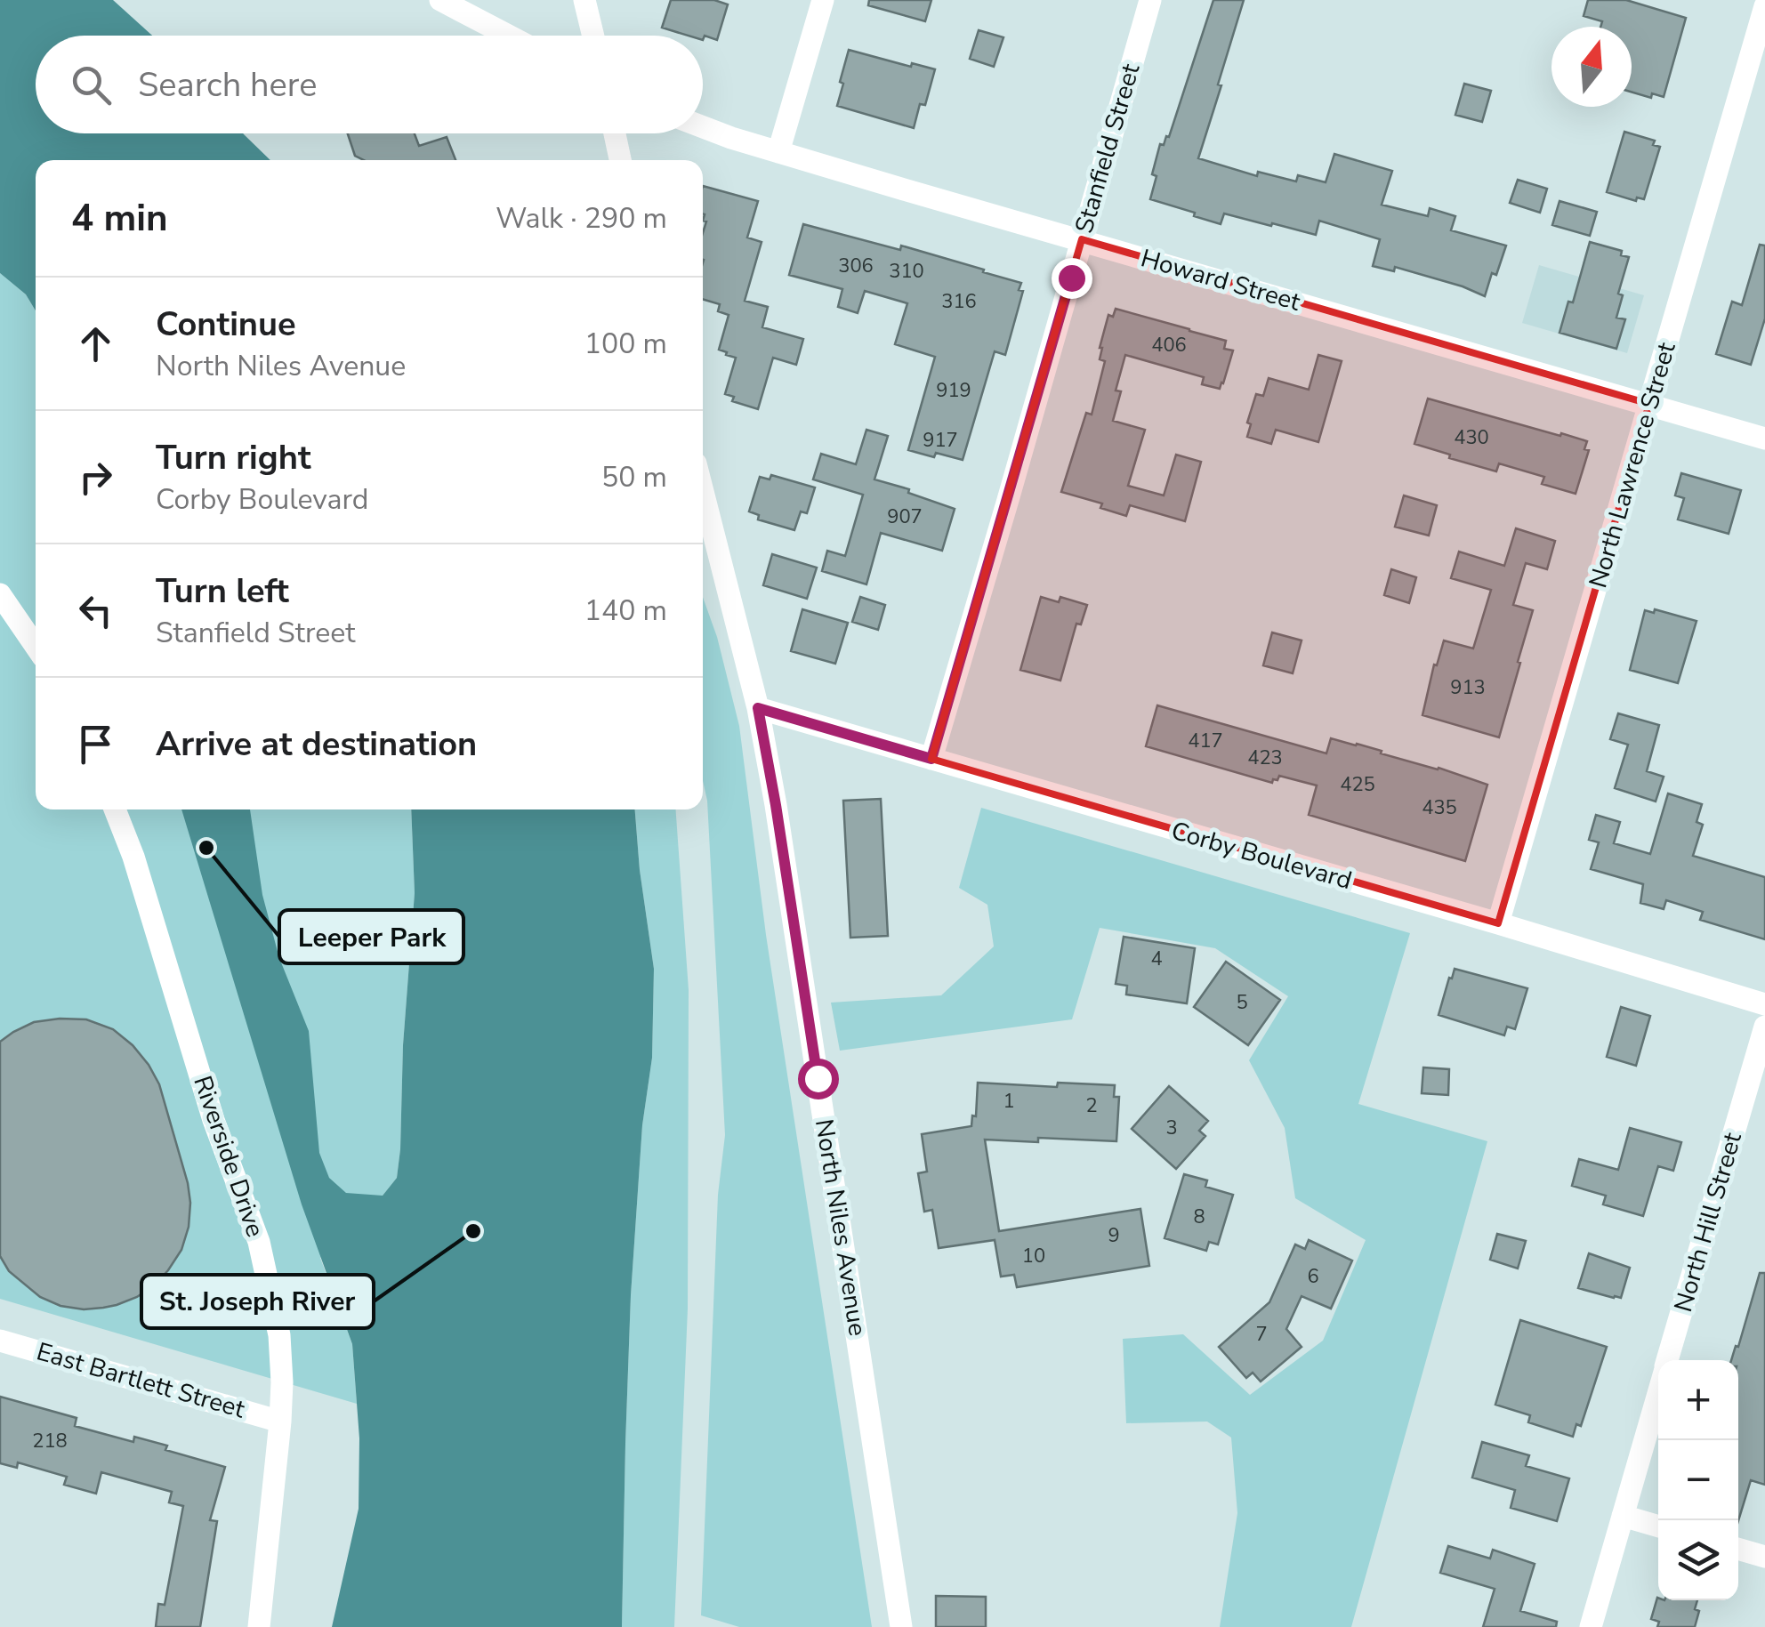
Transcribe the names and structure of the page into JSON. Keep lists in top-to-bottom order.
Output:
{
  "streets": {
    "street": [
      "Stanfield Street",
      "Howard Street",
      "North Lawrence Street",
      "Corby Boulevard",
      "Riverside Drive",
      "North Hill Street",
      "North Niles Avenue",
      "East Bartlett Street"
    ]
  },
  "crossings": [
    ["Stanfield Street", "Howard Street"],
    ["Stanfield Street", "Corby Boulevard"],
    ["Howard Street", "North Lawrence Street"],
    ["North Lawrence Street", "Corby Boulevard"],
    ["Corby Boulevard", "North Niles Avenue"],
    ["Riverside Drive", "East Bartlett Street"]
  ],
  "places": ["Leeper Park", "St. Joseph River"],
  "house_numbers": [
    "306",
    "310",
    "316",
    "406",
    "919",
    "430",
    "917",
    "907",
    "913",
    "417",
    "423",
    "425",
    "435",
    "4",
    "5",
    "1",
    "2",
    "3",
    "8",
    "9",
    "10",
    "6",
    "7",
    "218"
  ],
  "north": "top",
  "page": {
    "search": "Search here",
    "heading": ["4 min", "Walk · 290 m"],
    "list": [
      ["Continue", "North Niles Avenue", "100 m"],
      ["Turn right", "Corby Boulevard", "50 m"],
      ["Turn left", "Stanfield Street", "140 m"],
      "Arrive at destination"
    ],
    "map_buttons": ["+", "−"]
  }
}
